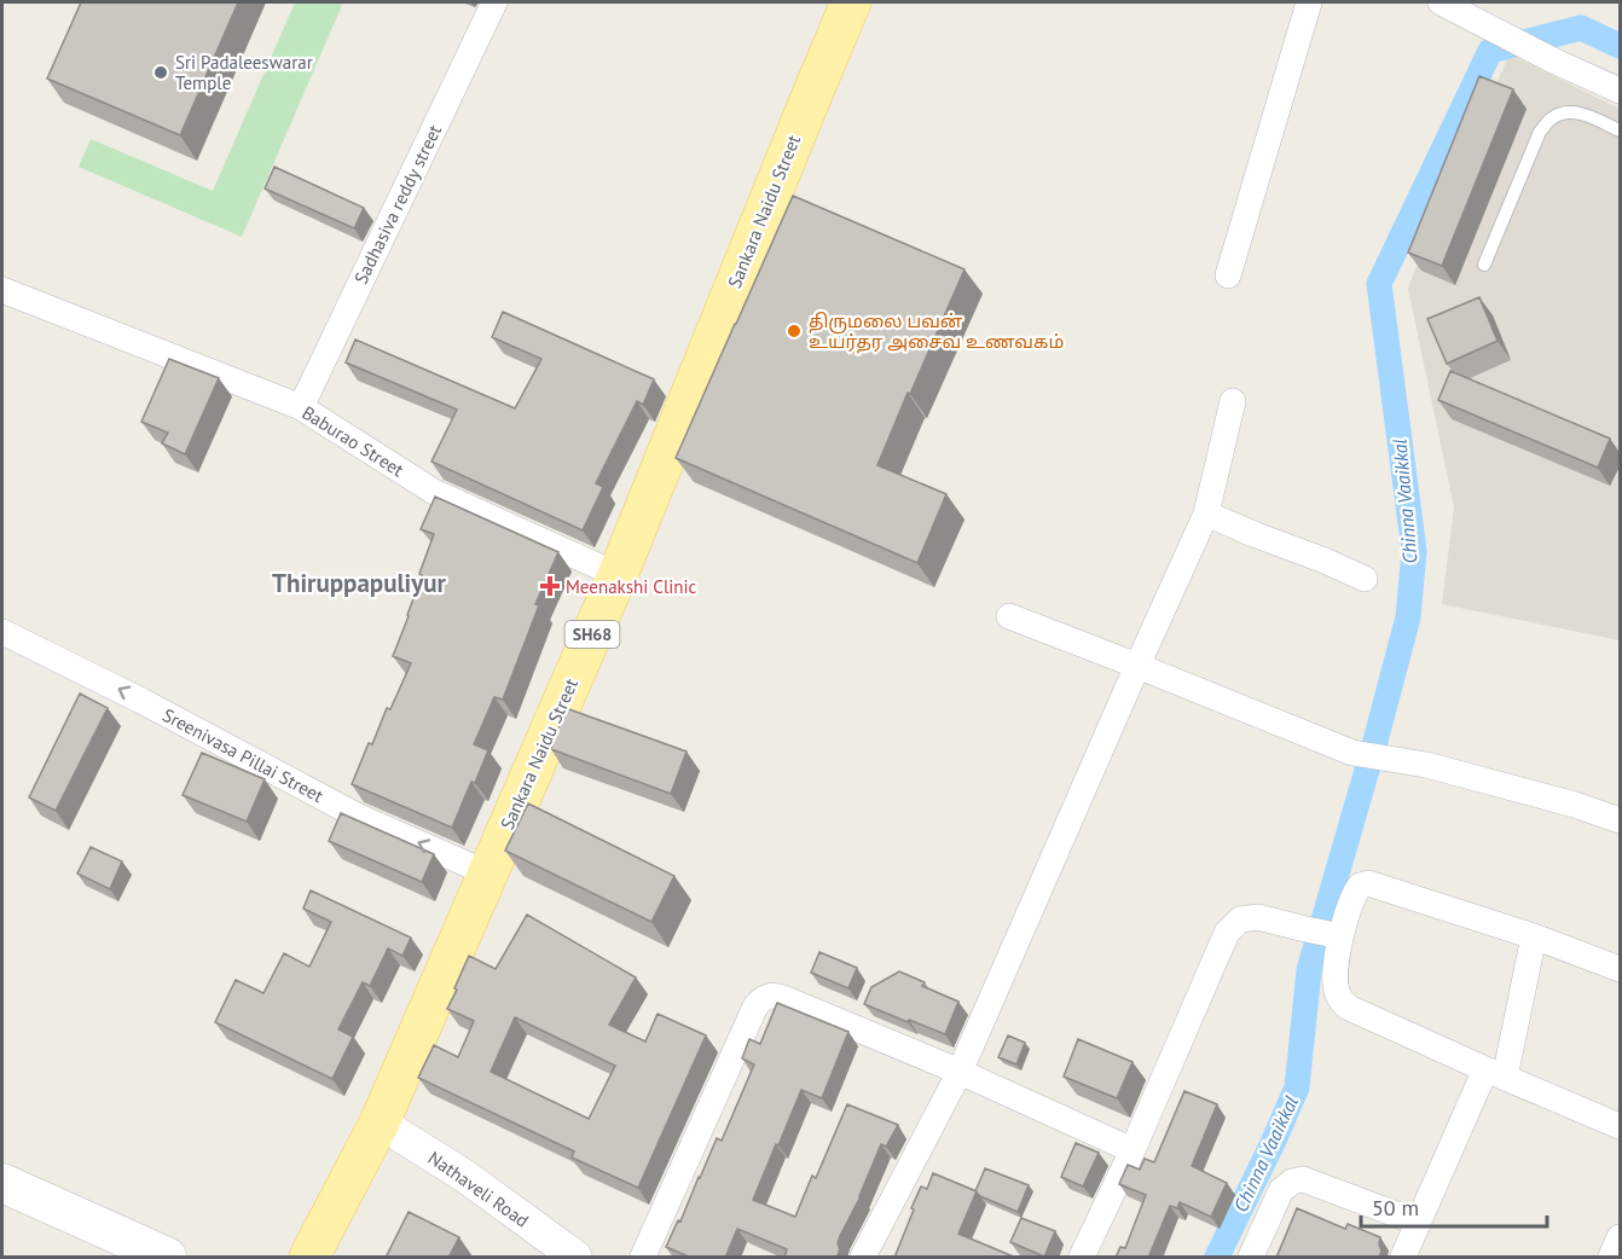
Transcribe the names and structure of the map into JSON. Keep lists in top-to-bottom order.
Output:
{
  "streets": {
    "main road": ["Sankara Naidu Street", "SH68"],
    "street": [
      "Sadhasiva reddy street",
      "Baburao Street",
      "Sreenivasa Pillai Street",
      "Nathaveli Road"
    ]
  },
  "crossings": [
    ["Sadhasiva reddy street", "Baburao Street"],
    ["Sankara Naidu Street", "Baburao Street"],
    ["Sankara Naidu Street", "Sreenivasa Pillai Street"],
    ["Sankara Naidu Street", "Nathaveli Road"]
  ],
  "one_way": ["Sreenivasa Pillai Street"],
  "districts": ["Thiruppapuliyur"],
  "water": ["Chinna Vaaikkal"],
  "places": {
    "other": ["Sri Padaleeswarar Temple", "திருமலை பவன் உயர்தர அசைவ உணவகம்"],
    "health": ["Meenakshi Clinic"]
  },
  "scale_bar": "50 m"
}
